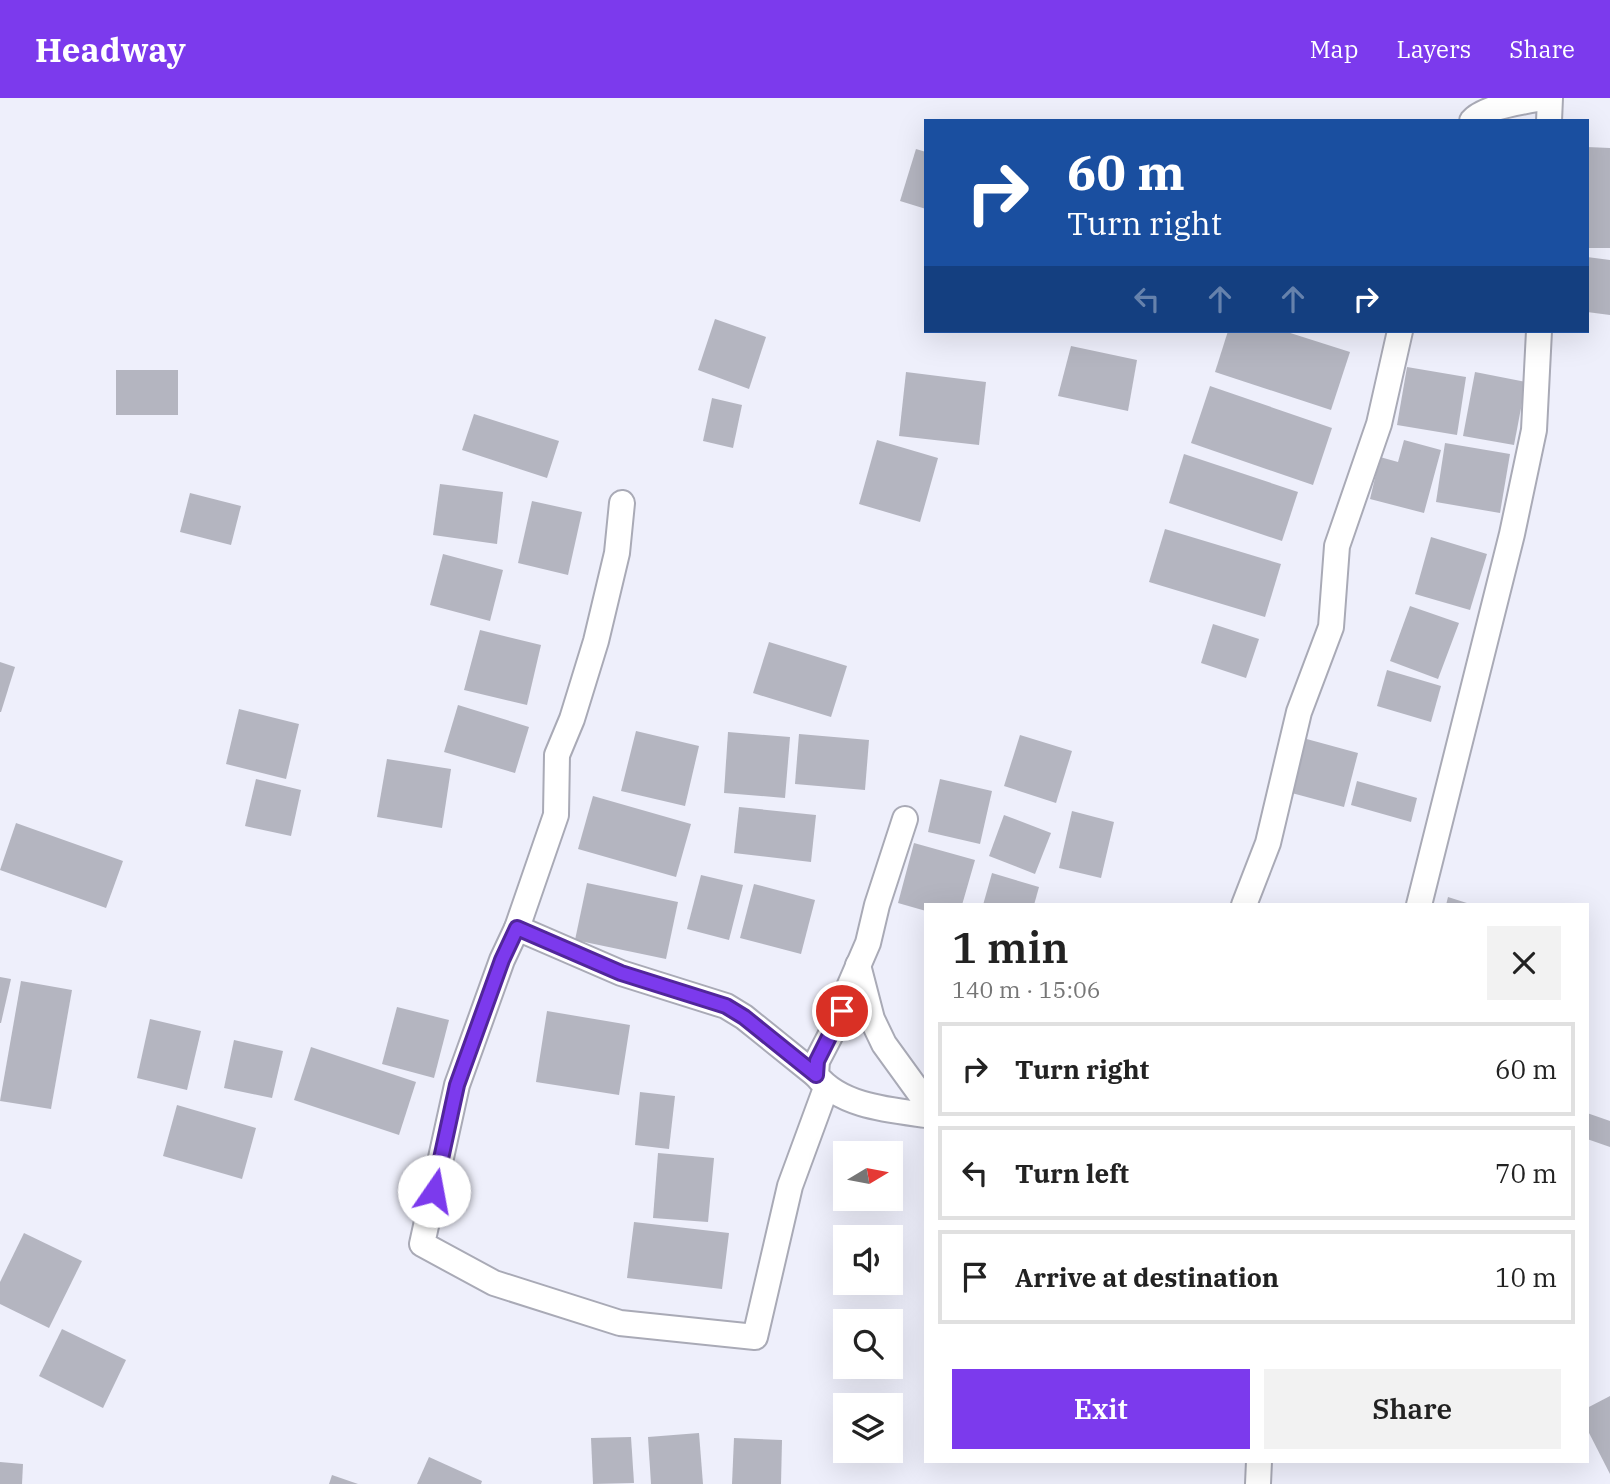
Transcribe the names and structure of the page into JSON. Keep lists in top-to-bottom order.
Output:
{
  "north": "right",
  "page": {
    "header": "Headway",
    "nav": ["Map", "Layers", "Share"],
    "turn": ["60 m", "Turn right"],
    "heading": ["1 min", "140 m · 15:06"],
    "list": [
      {
        "name": "Turn right",
        "value": "60 m"
      },
      {
        "name": "Turn left",
        "value": "70 m"
      },
      {
        "name": "Arrive at destination",
        "value": "10 m"
      }
    ],
    "buttons": ["Exit", "Share"]
  }
}
